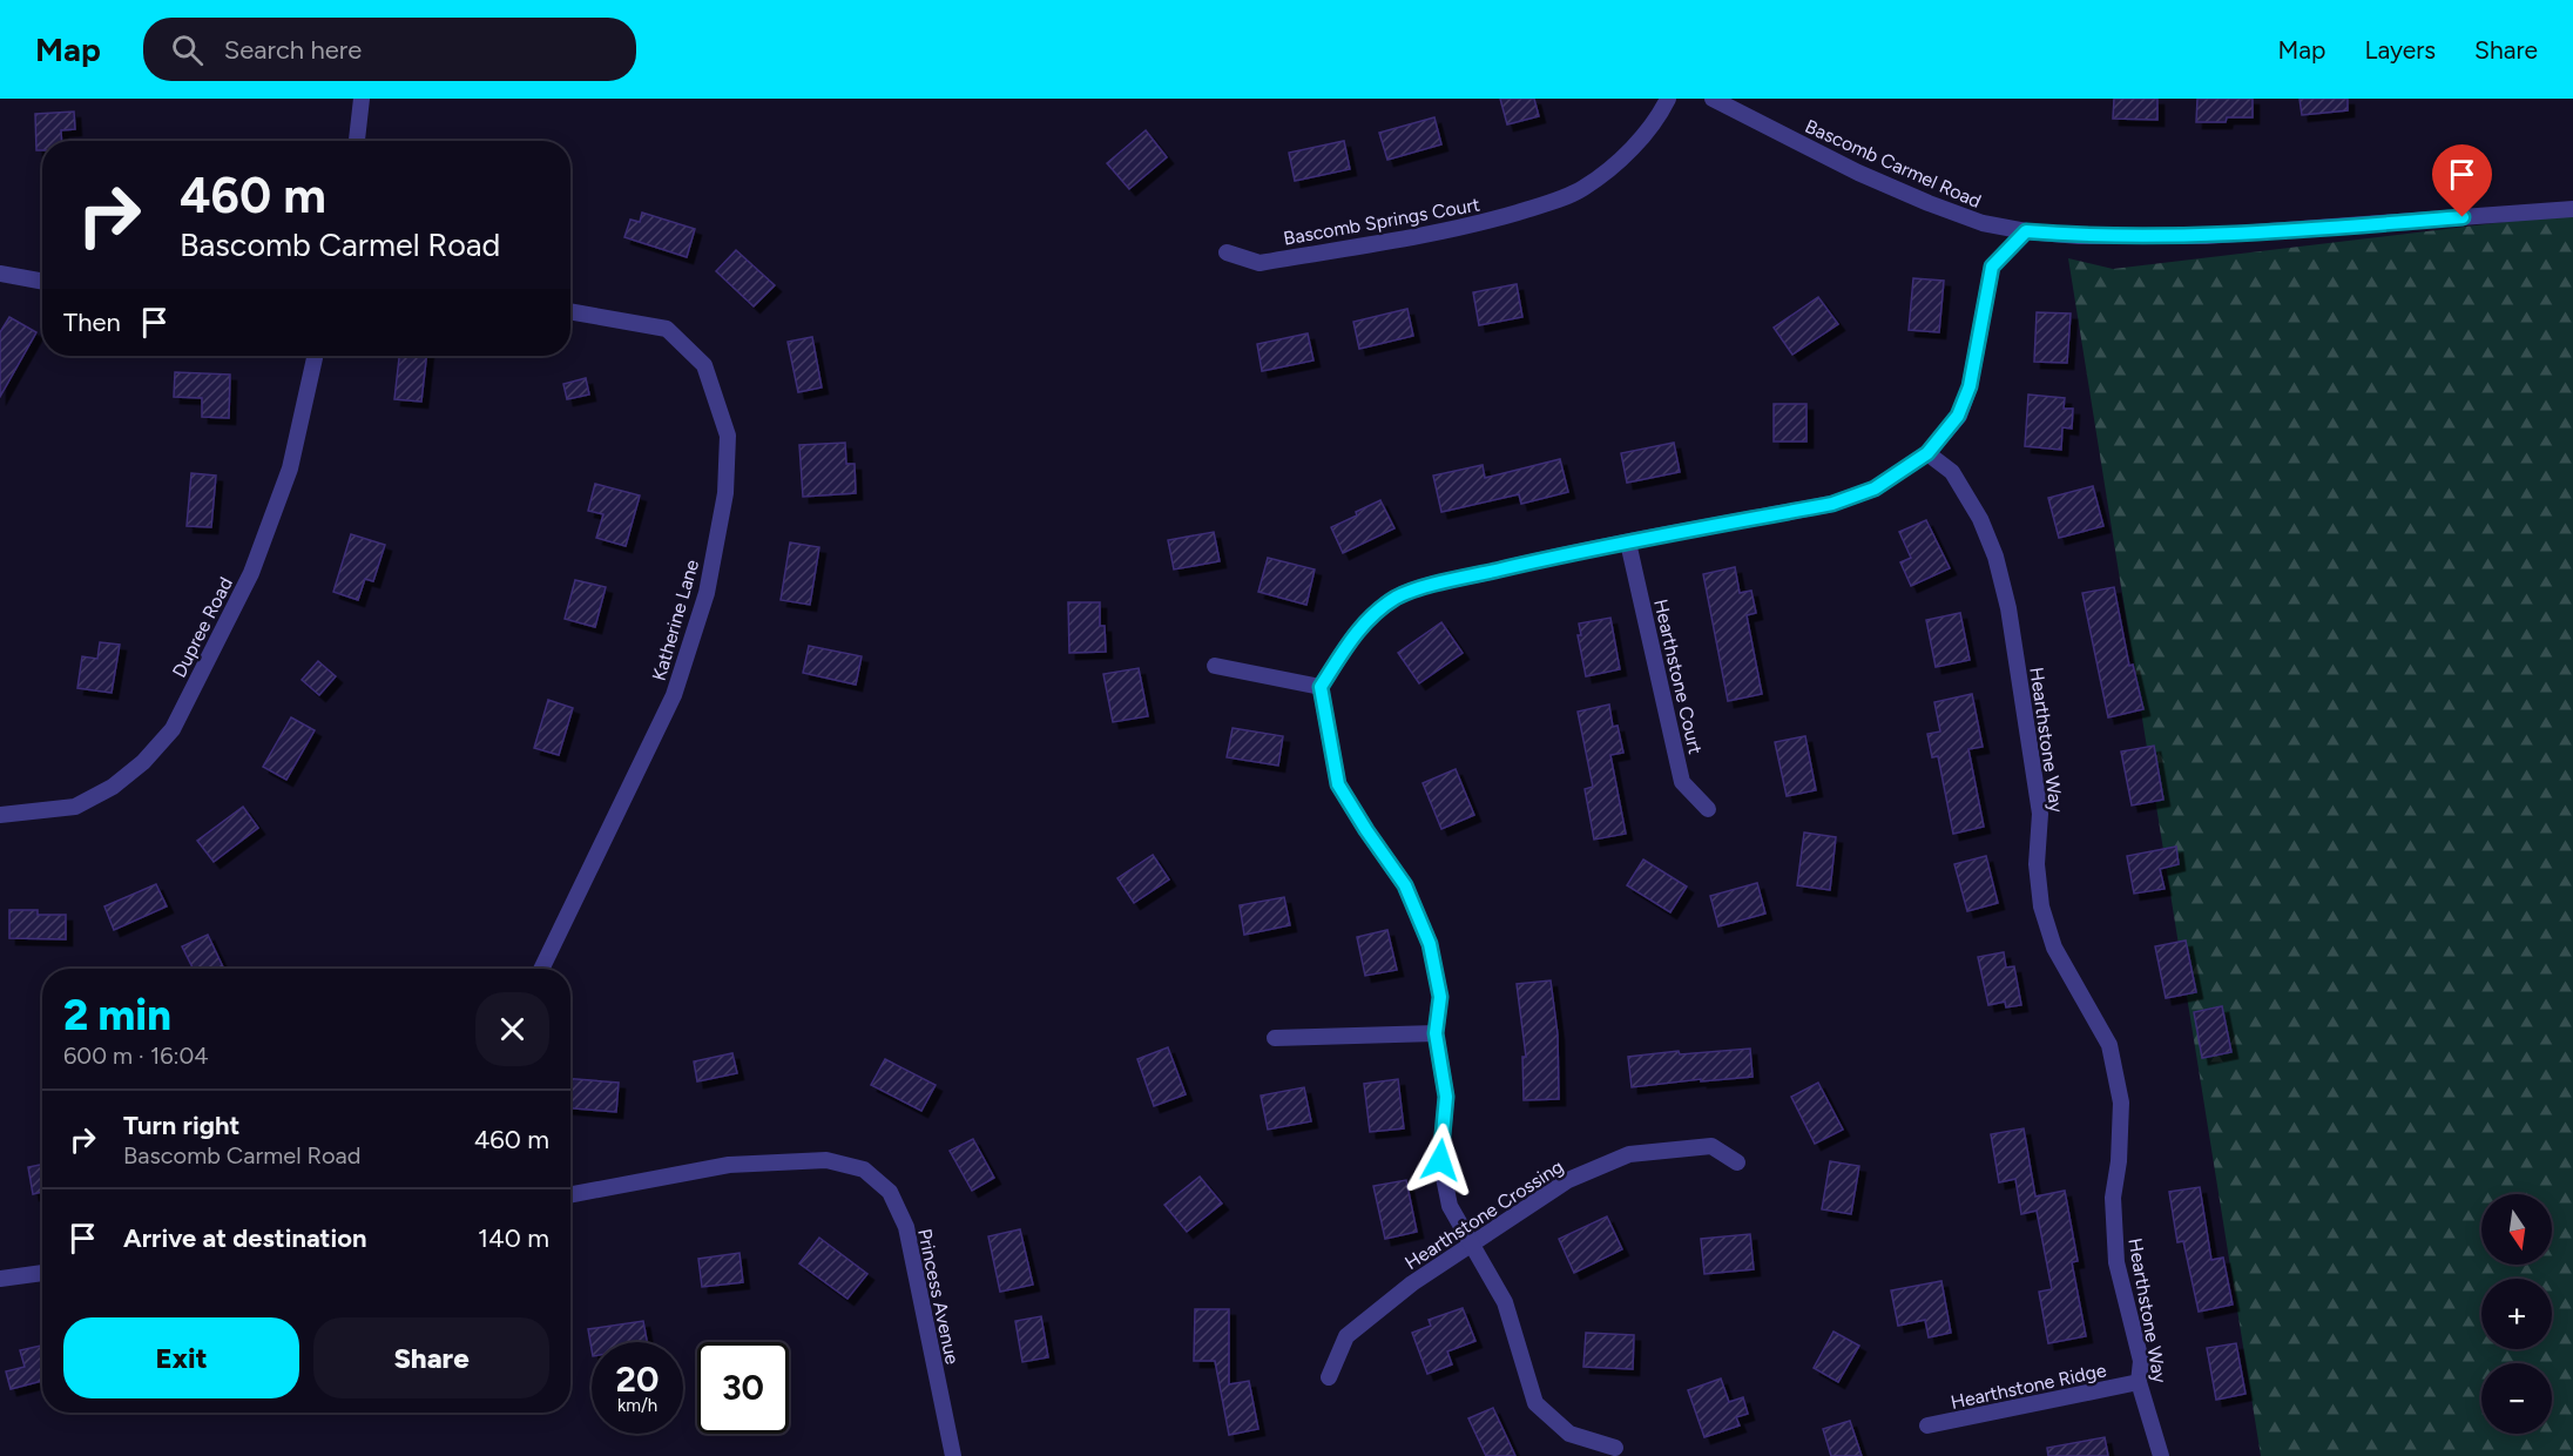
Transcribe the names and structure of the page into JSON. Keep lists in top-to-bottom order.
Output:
{
  "streets": {
    "street": [
      "Bascomb Carmel Road",
      "Bascomb Springs Court",
      "Katherine Lane",
      "Dupree Road",
      "Hearthstone Court",
      "Hearthstone Way",
      "Hearthstone Crossing",
      "Princess Avenue",
      "Hearthstone Ridge"
    ]
  },
  "crossings": [
    ["Hearthstone Way", "Hearthstone Ridge"]
  ],
  "north": "bottom",
  "page": {
    "header": "Map",
    "search": "Search here",
    "nav": ["Map", "Layers", "Share"],
    "turn": ["460 m", "Bascomb Carmel Road"],
    "then": "Then",
    "heading": ["2 min", "600 m · 16:04"],
    "list": [
      {
        "name": "Turn right",
        "note": "Bascomb Carmel Road",
        "value": "460 m"
      },
      {
        "name": "Arrive at destination",
        "value": "140 m"
      }
    ],
    "map_buttons": ["+", "−"],
    "buttons": ["Exit", "Share"],
    "speed": "20 km/h",
    "limit": "30"
  }
}
